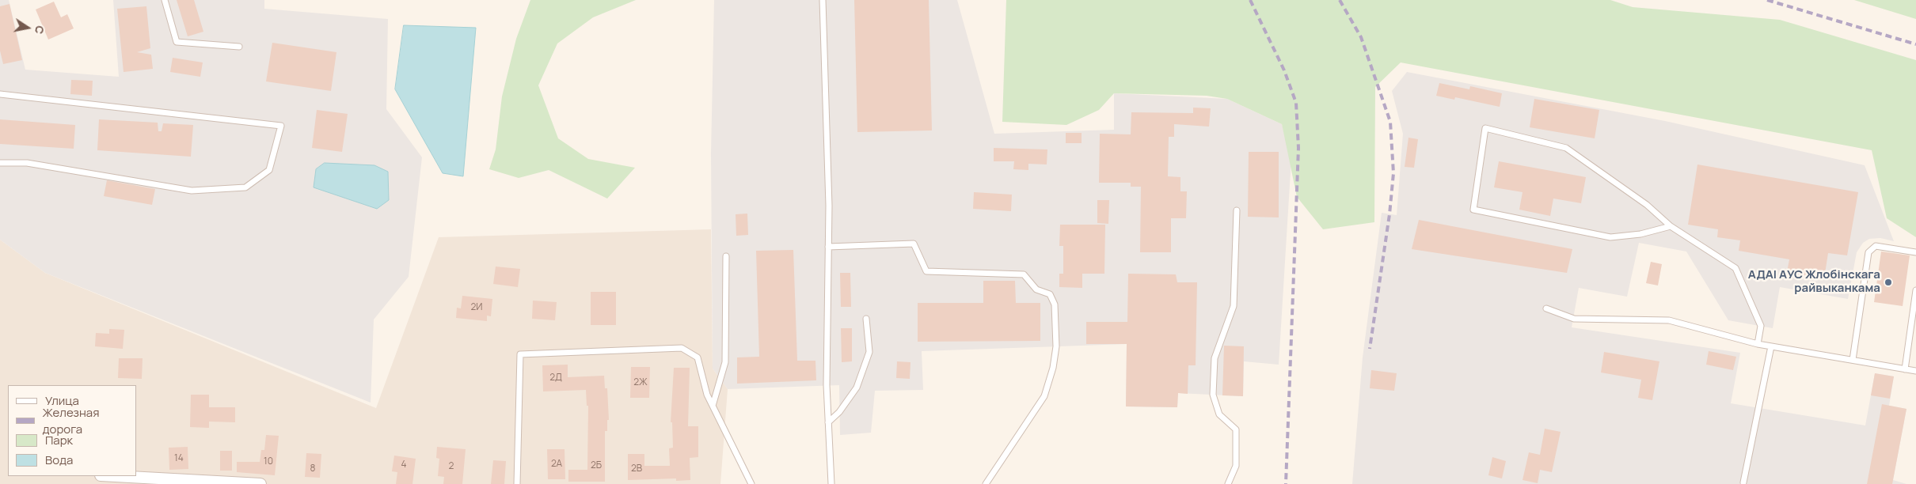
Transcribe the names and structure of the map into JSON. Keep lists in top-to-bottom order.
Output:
{
  "places": ["АДАІ АУС Жлобінскага райвыканкама"],
  "house_numbers": [
    "2И",
    "2Д",
    "2Ж",
    "14",
    "10",
    "2А",
    "4",
    "2Б",
    "2",
    "8",
    "2В"
  ],
  "legend": [
    "Улица",
    "Железная дорога",
    "Парк",
    "Вода"
  ],
  "north": "right"
}
